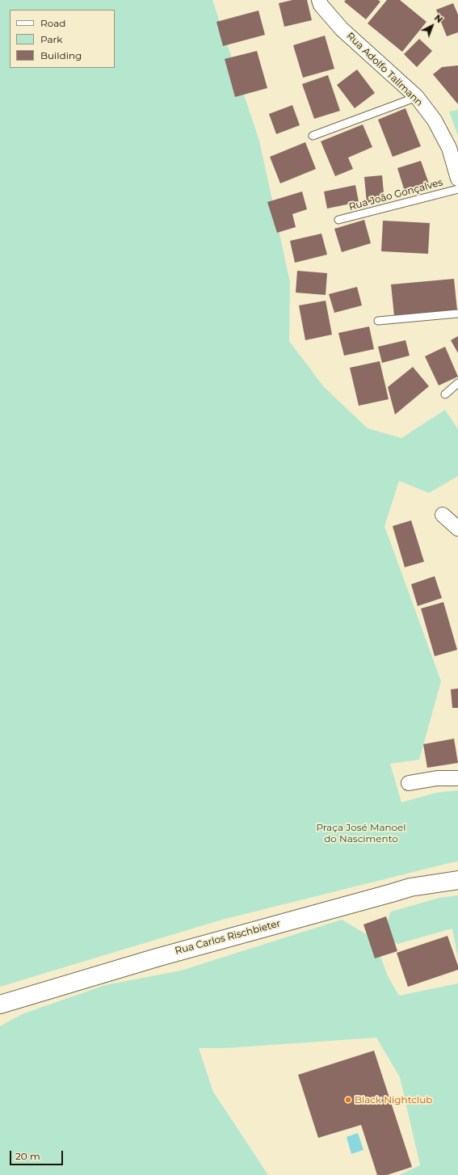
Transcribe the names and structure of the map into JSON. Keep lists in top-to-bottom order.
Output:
{
  "streets": {
    "street": ["Rua Adolfo Tallmann", "Rua Carlos Rischbieter"],
    "lane": ["Rua João Gonçalves"]
  },
  "parks": ["Praça José Manoel do Nascimento"],
  "places": ["Black Nightclub"],
  "legend": ["Road", "Park", "Building"],
  "scale_bar": "20 m",
  "north": "top right"
}
